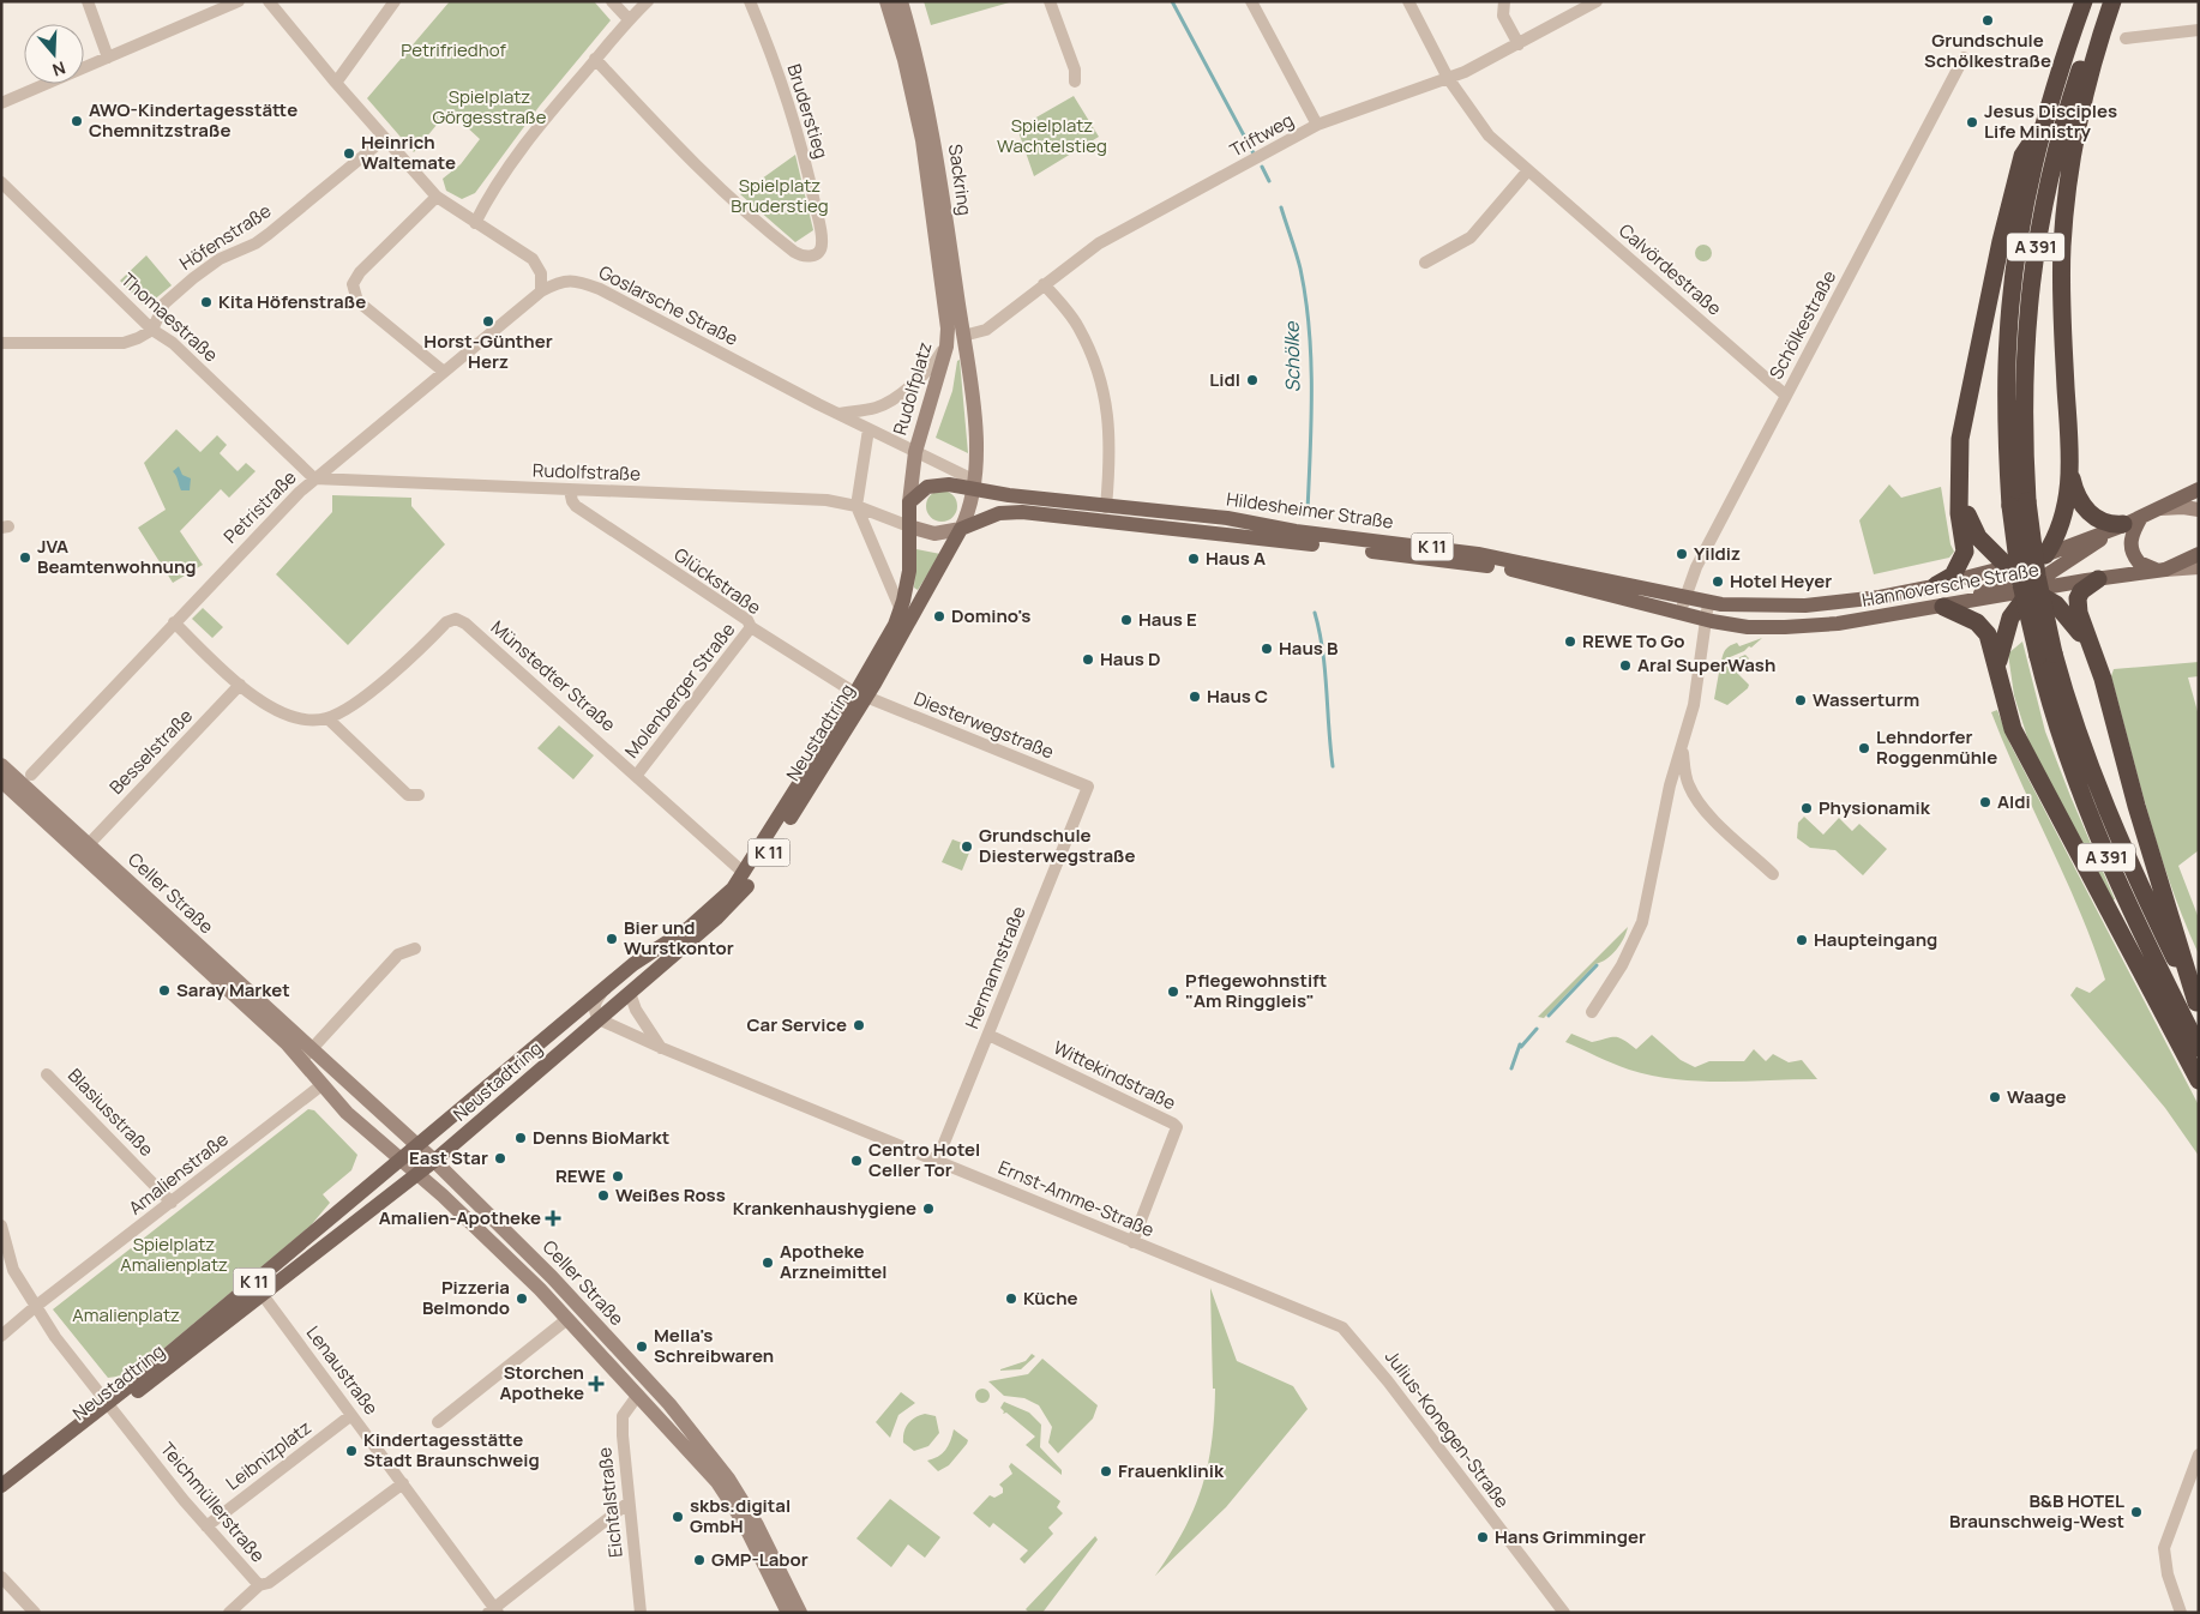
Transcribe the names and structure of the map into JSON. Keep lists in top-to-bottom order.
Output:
{
  "streets": {
    "highway": ["A 391"],
    "main road": [
      "Sackring",
      "Rudolfplatz",
      "Hildesheimer Straße",
      "K 11",
      "Hannoversche Straße",
      "Neustadtring",
      "Celler Straße"
    ],
    "street": [
      "Bruderstieg",
      "Triftweg",
      "Höfenstraße",
      "Calvördestraße",
      "Goslarsche Straße",
      "Thomaestraße",
      "Schölkestraße",
      "Rudolfstraße",
      "Petristraße",
      "Glückstraße",
      "Münstedter Straße",
      "Molenberger Straße",
      "Diesterwegstraße",
      "Besselstraße",
      "Hermannstraße",
      "Wittekindstraße",
      "Blasiusstraße",
      "Amalienstraße",
      "Ernst-Amme-Straße",
      "Lenaustraße",
      "Julius-Konegen-Straße",
      "Leibnizplatz",
      "Teichmüllerstraße",
      "Eichtalstraße"
    ]
  },
  "crossings": [
    ["Triftweg", "Sackring"],
    ["Triftweg", "Calvördestraße"],
    ["Triftweg", "Rudolfplatz"],
    ["Sackring", "Rudolfplatz"],
    ["Sackring", "Hildesheimer Straße"],
    ["Sackring", "K 11"],
    ["Sackring", "Neustadtring"],
    ["Höfenstraße", "Thomaestraße"],
    ["Calvördestraße", "Schölkestraße"],
    ["Goslarsche Straße", "Rudolfplatz"],
    ["Goslarsche Straße", "Petristraße"],
    ["Thomaestraße", "Rudolfstraße"],
    ["Thomaestraße", "Petristraße"],
    ["Schölkestraße", "Hildesheimer Straße"],
    ["Rudolfplatz", "Rudolfstraße"],
    ["Rudolfplatz", "Hildesheimer Straße"],
    ["Rudolfplatz", "K 11"],
    ["Rudolfplatz", "Neustadtring"],
    ["Rudolfstraße", "Petristraße"],
    ["Rudolfstraße", "Glückstraße"],
    ["Petristraße", "Celler Straße"],
    ["Hildesheimer Straße", "K 11"],
    ["Hildesheimer Straße", "Hannoversche Straße"],
    ["Hildesheimer Straße", "Neustadtring"],
    ["K 11", "Hannoversche Straße"],
    ["K 11", "Neustadtring"],
    ["Glückstraße", "Molenberger Straße"],
    ["Glückstraße", "Diesterwegstraße"],
    ["Glückstraße", "Neustadtring"],
    ["Münstedter Straße", "Molenberger Straße"],
    ["Münstedter Straße", "Neustadtring"],
    ["Diesterwegstraße", "Neustadtring"],
    ["Diesterwegstraße", "Hermannstraße"],
    ["Neustadtring", "Celler Straße"],
    ["Neustadtring", "Ernst-Amme-Straße"],
    ["Neustadtring", "Lenaustraße"],
    ["Neustadtring", "Teichmüllerstraße"],
    ["Besselstraße", "Celler Straße"],
    ["Celler Straße", "Amalienstraße"],
    ["Celler Straße", "Eichtalstraße"],
    ["Hermannstraße", "Wittekindstraße"],
    ["Hermannstraße", "Ernst-Amme-Straße"],
    ["Wittekindstraße", "Ernst-Amme-Straße"],
    ["Blasiusstraße", "Amalienstraße"],
    ["Ernst-Amme-Straße", "Julius-Konegen-Straße"],
    ["Lenaustraße", "Leibnizplatz"],
    ["Leibnizplatz", "Teichmüllerstraße"]
  ],
  "water": ["Schölke"],
  "parks": [
    "Petrifriedhof",
    "Spielplatz Görgesstraße",
    "Spielplatz Wachtelstieg",
    "Spielplatz Bruderstieg",
    "Spielplatz Amalienplatz",
    "Amalienplatz"
  ],
  "places": {
    "other": [
      "Grundschule Schölkestraße",
      "AWO-Kindertagesstätte Chemnitzstraße",
      "Jesus Disciples Life Ministry",
      "Heinrich Waltemate",
      "Kita Höfenstraße",
      "Horst-Günther Herz",
      "Lidl",
      "Yildiz",
      "JVA Beamtenwohnung",
      "Haus A",
      "Hotel Heyer",
      "Domino's",
      "Haus E",
      "REWE To Go",
      "Haus B",
      "Haus D",
      "Aral SuperWash",
      "Haus C",
      "Wasserturm",
      "Lehndorfer Roggenmühle",
      "Aldi",
      "Physionamik",
      "Grundschule Diesterwegstraße",
      "Bier und Wurstkontor",
      "Haupteingang",
      "Saray Market",
      "Pflegewohnstift \"Am Ringgleis\"",
      "Car Service",
      "Waage",
      "Denns BioMarkt",
      "East Star",
      "Centro Hotel Celler Tor",
      "REWE",
      "Weißes Ross",
      "Krankenhaushygiene",
      "Apotheke Arzneimittel",
      "Pizzeria Belmondo",
      "Küche",
      "Mella's Schreibwaren",
      "Kindertagesstätte Stadt Braunschweig",
      "Frauenklinik",
      "B&B HOTEL Braunschweig-West",
      "skbs.digital GmbH",
      "Hans Grimminger",
      "GMP-Labor"
    ],
    "health": ["Amalien-Apotheke", "Storchen Apotheke"]
  },
  "north": "bottom"
}
